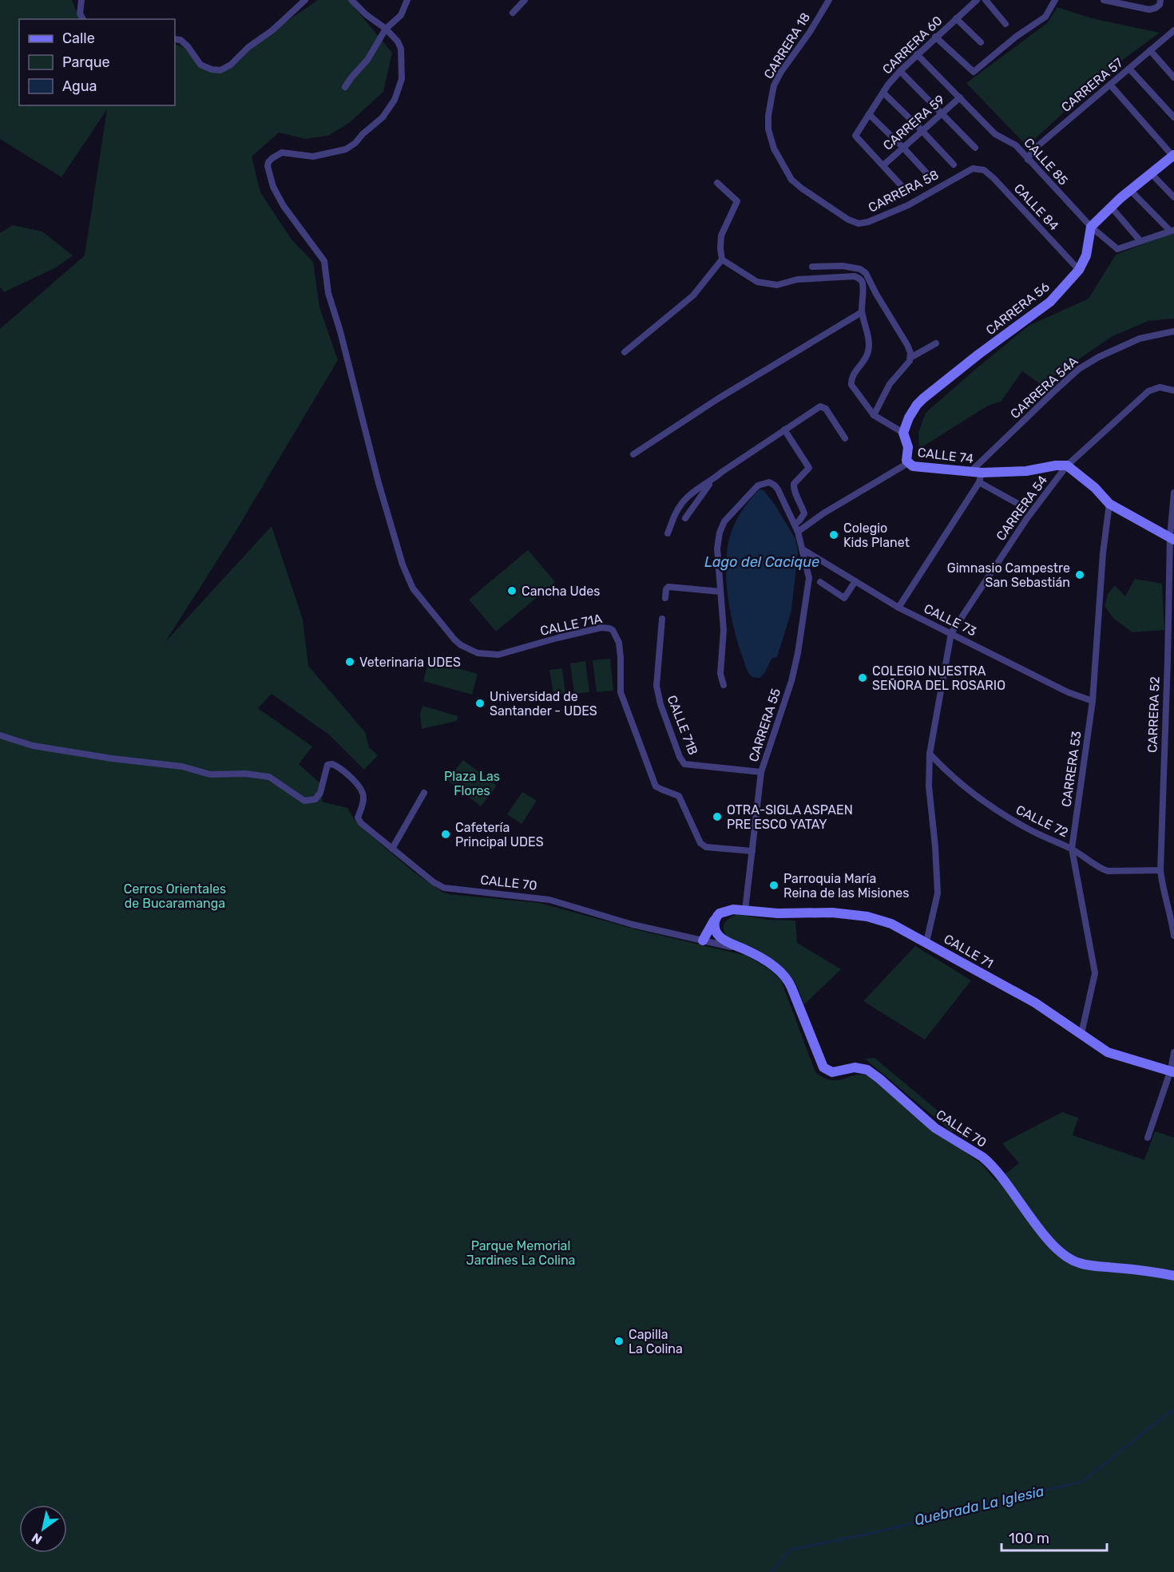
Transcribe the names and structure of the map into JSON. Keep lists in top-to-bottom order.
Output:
{
  "streets": {
    "street": [
      "CARRERA 60",
      "CARRERA 18",
      "CARRERA 57",
      "CARRERA 59",
      "CALLE 85",
      "CARRERA 58",
      "CALLE 84",
      "CARRERA 56",
      "CARRERA 54A",
      "CALLE 74",
      "CARRERA 54",
      "CALLE 73",
      "CALLE 71A",
      "CARRERA 52",
      "CALLE 71B",
      "CARRERA 55",
      "CARRERA 53",
      "CALLE 72",
      "CALLE 70",
      "CALLE 71"
    ]
  },
  "crossings": [
    ["CARRERA 60", "CARRERA 59"],
    ["CARRERA 60", "CALLE 85"],
    ["CARRERA 18", "CARRERA 58"],
    ["CARRERA 57", "CALLE 85"],
    ["CARRERA 59", "CALLE 85"],
    ["CALLE 85", "CARRERA 56"],
    ["CARRERA 58", "CALLE 84"],
    ["CALLE 84", "CARRERA 56"],
    ["CARRERA 56", "CALLE 74"],
    ["CARRERA 54A", "CALLE 74"],
    ["CALLE 74", "CARRERA 54"],
    ["CARRERA 54", "CALLE 73"],
    ["CARRERA 54", "CALLE 72"],
    ["CARRERA 54", "CALLE 71"],
    ["CALLE 73", "CARRERA 55"],
    ["CALLE 73", "CARRERA 53"],
    ["CALLE 71A", "CARRERA 55"],
    ["CARRERA 52", "CALLE 72"],
    ["CALLE 71B", "CARRERA 55"],
    ["CARRERA 55", "CALLE 71"],
    ["CARRERA 53", "CALLE 72"],
    ["CARRERA 53", "CALLE 71"]
  ],
  "water": ["Lago del Cacique", "Quebrada La Iglesia"],
  "parks": ["Plaza Las Flores", "Cerros Orientales de Bucaramanga", "Parque Memorial Jardines La Colina"],
  "places": [
    "Colegio Kids Planet",
    "Gimnasio Campestre San Sebastián",
    "Cancha Udes",
    "Veterinaria UDES",
    "COLEGIO NUESTRA SEÑORA DEL ROSARIO",
    "Universidad de Santander - UDES",
    "OTRA-SIGLA ASPAEN PRE ESCO YATAY",
    "Cafetería Principal UDES",
    "Parroquia María Reina de las Misiones",
    "Capilla La Colina"
  ],
  "legend": ["Calle", "Parque", "Agua"],
  "scale_bar": "100 m",
  "north": "bottom left"
}
